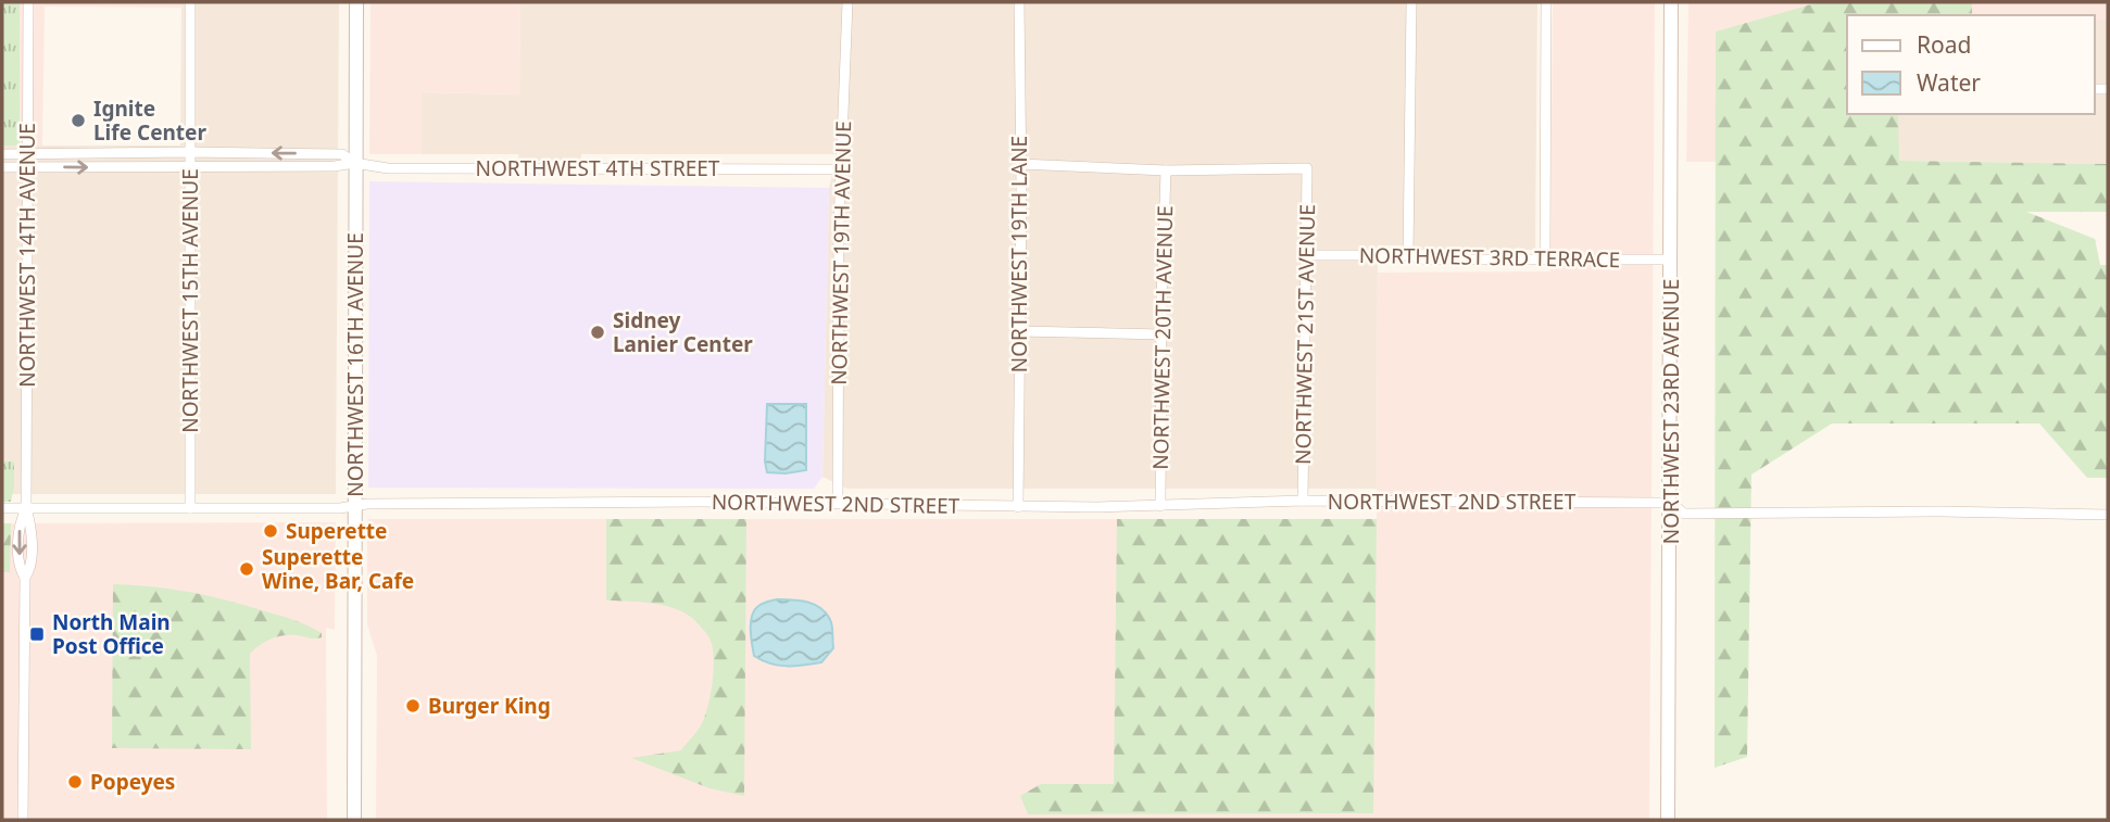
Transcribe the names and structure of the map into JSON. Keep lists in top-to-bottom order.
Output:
{
  "streets": {
    "main road": ["NORTHWEST 16TH AVENUE", "NORTHWEST 23RD AVENUE"],
    "street": [
      "NORTHWEST 4TH STREET",
      "NORTHWEST 19TH AVENUE",
      "NORTHWEST 19TH LANE",
      "NORTHWEST 14TH AVENUE",
      "NORTHWEST 3RD TERRACE",
      "NORTHWEST 15TH AVENUE",
      "NORTHWEST 21ST AVENUE",
      "NORTHWEST 20TH AVENUE",
      "NORTHWEST 2ND STREET"
    ]
  },
  "crossings": [
    ["NORTHWEST 4TH STREET", "NORTHWEST 19TH AVENUE"],
    ["NORTHWEST 4TH STREET", "NORTHWEST 14TH AVENUE"],
    ["NORTHWEST 4TH STREET", "NORTHWEST 15TH AVENUE"],
    ["NORTHWEST 4TH STREET", "NORTHWEST 16TH AVENUE"],
    ["NORTHWEST 19TH AVENUE", "NORTHWEST 2ND STREET"],
    ["NORTHWEST 19TH LANE", "NORTHWEST 2ND STREET"],
    ["NORTHWEST 14TH AVENUE", "NORTHWEST 2ND STREET"],
    ["NORTHWEST 3RD TERRACE", "NORTHWEST 21ST AVENUE"],
    ["NORTHWEST 3RD TERRACE", "NORTHWEST 23RD AVENUE"],
    ["NORTHWEST 15TH AVENUE", "NORTHWEST 2ND STREET"],
    ["NORTHWEST 21ST AVENUE", "NORTHWEST 20TH AVENUE"],
    ["NORTHWEST 21ST AVENUE", "NORTHWEST 2ND STREET"],
    ["NORTHWEST 20TH AVENUE", "NORTHWEST 2ND STREET"],
    ["NORTHWEST 16TH AVENUE", "NORTHWEST 2ND STREET"],
    ["NORTHWEST 23RD AVENUE", "NORTHWEST 2ND STREET"]
  ],
  "places": {
    "other": [
      "Ignite Life Center",
      "Sidney Lanier Center",
      "Superette",
      "Superette Wine, Bar, Cafe",
      "Burger King",
      "Popeyes"
    ],
    "transit": ["North Main Post Office"]
  },
  "legend": ["Road", "Water"]
}
